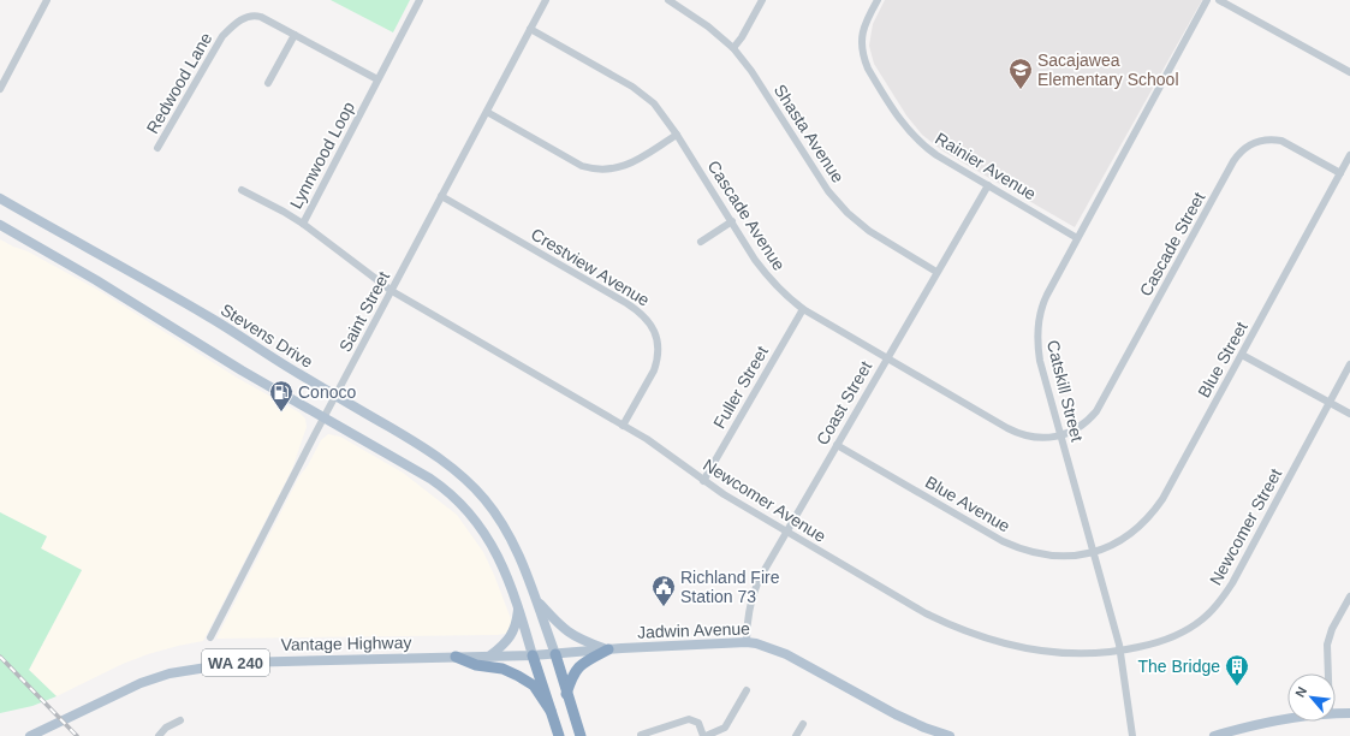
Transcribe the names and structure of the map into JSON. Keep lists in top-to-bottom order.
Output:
{
  "streets": {
    "highway": ["WA 240"],
    "main road": ["Stevens Drive", "Jadwin Avenue", "Vantage Highway"],
    "street": [
      "Redwood Lane",
      "Shasta Avenue",
      "Lynnwood Loop",
      "Rainier Avenue",
      "Cascade Avenue",
      "Cascade Street",
      "Crestview Avenue",
      "Saint Street",
      "Blue Street",
      "Fuller Street",
      "Catskill Street",
      "Coast Street",
      "Newcomer Avenue",
      "Blue Avenue",
      "Newcomer Street"
    ]
  },
  "crossings": [
    ["Redwood Lane", "Lynnwood Loop"],
    ["Shasta Avenue", "Coast Street"],
    ["Lynnwood Loop", "Saint Street"],
    ["Lynnwood Loop", "Newcomer Avenue"],
    ["Rainier Avenue", "Catskill Street"],
    ["Rainier Avenue", "Coast Street"],
    ["Cascade Avenue", "Cascade Street"],
    ["Cascade Avenue", "Saint Street"],
    ["Cascade Avenue", "Fuller Street"],
    ["Cascade Avenue", "Catskill Street"],
    ["Cascade Avenue", "Coast Street"],
    ["Cascade Street", "Blue Street"],
    ["Cascade Street", "Catskill Street"],
    ["Crestview Avenue", "Saint Street"],
    ["Crestview Avenue", "Newcomer Avenue"],
    ["Saint Street", "Stevens Drive"],
    ["Saint Street", "Newcomer Avenue"],
    ["Stevens Drive", "Jadwin Avenue"],
    ["Blue Street", "Catskill Street"],
    ["Blue Street", "Blue Avenue"],
    ["Fuller Street", "Newcomer Avenue"],
    ["Catskill Street", "Newcomer Avenue"],
    ["Catskill Street", "Blue Avenue"],
    ["Catskill Street", "Newcomer Street"],
    ["Coast Street", "Newcomer Avenue"],
    ["Coast Street", "Blue Avenue"],
    ["Coast Street", "Jadwin Avenue"],
    ["Newcomer Avenue", "Newcomer Street"],
    ["Jadwin Avenue", "Vantage Highway"],
    ["Vantage Highway", "WA 240"]
  ],
  "places": {
    "school or university": ["Sacajawea Elementary School"],
    "fuel station": ["Conoco"],
    "public building": ["Richland Fire Station 73"],
    "building": ["The Bridge"]
  },
  "north": "top left"
}
